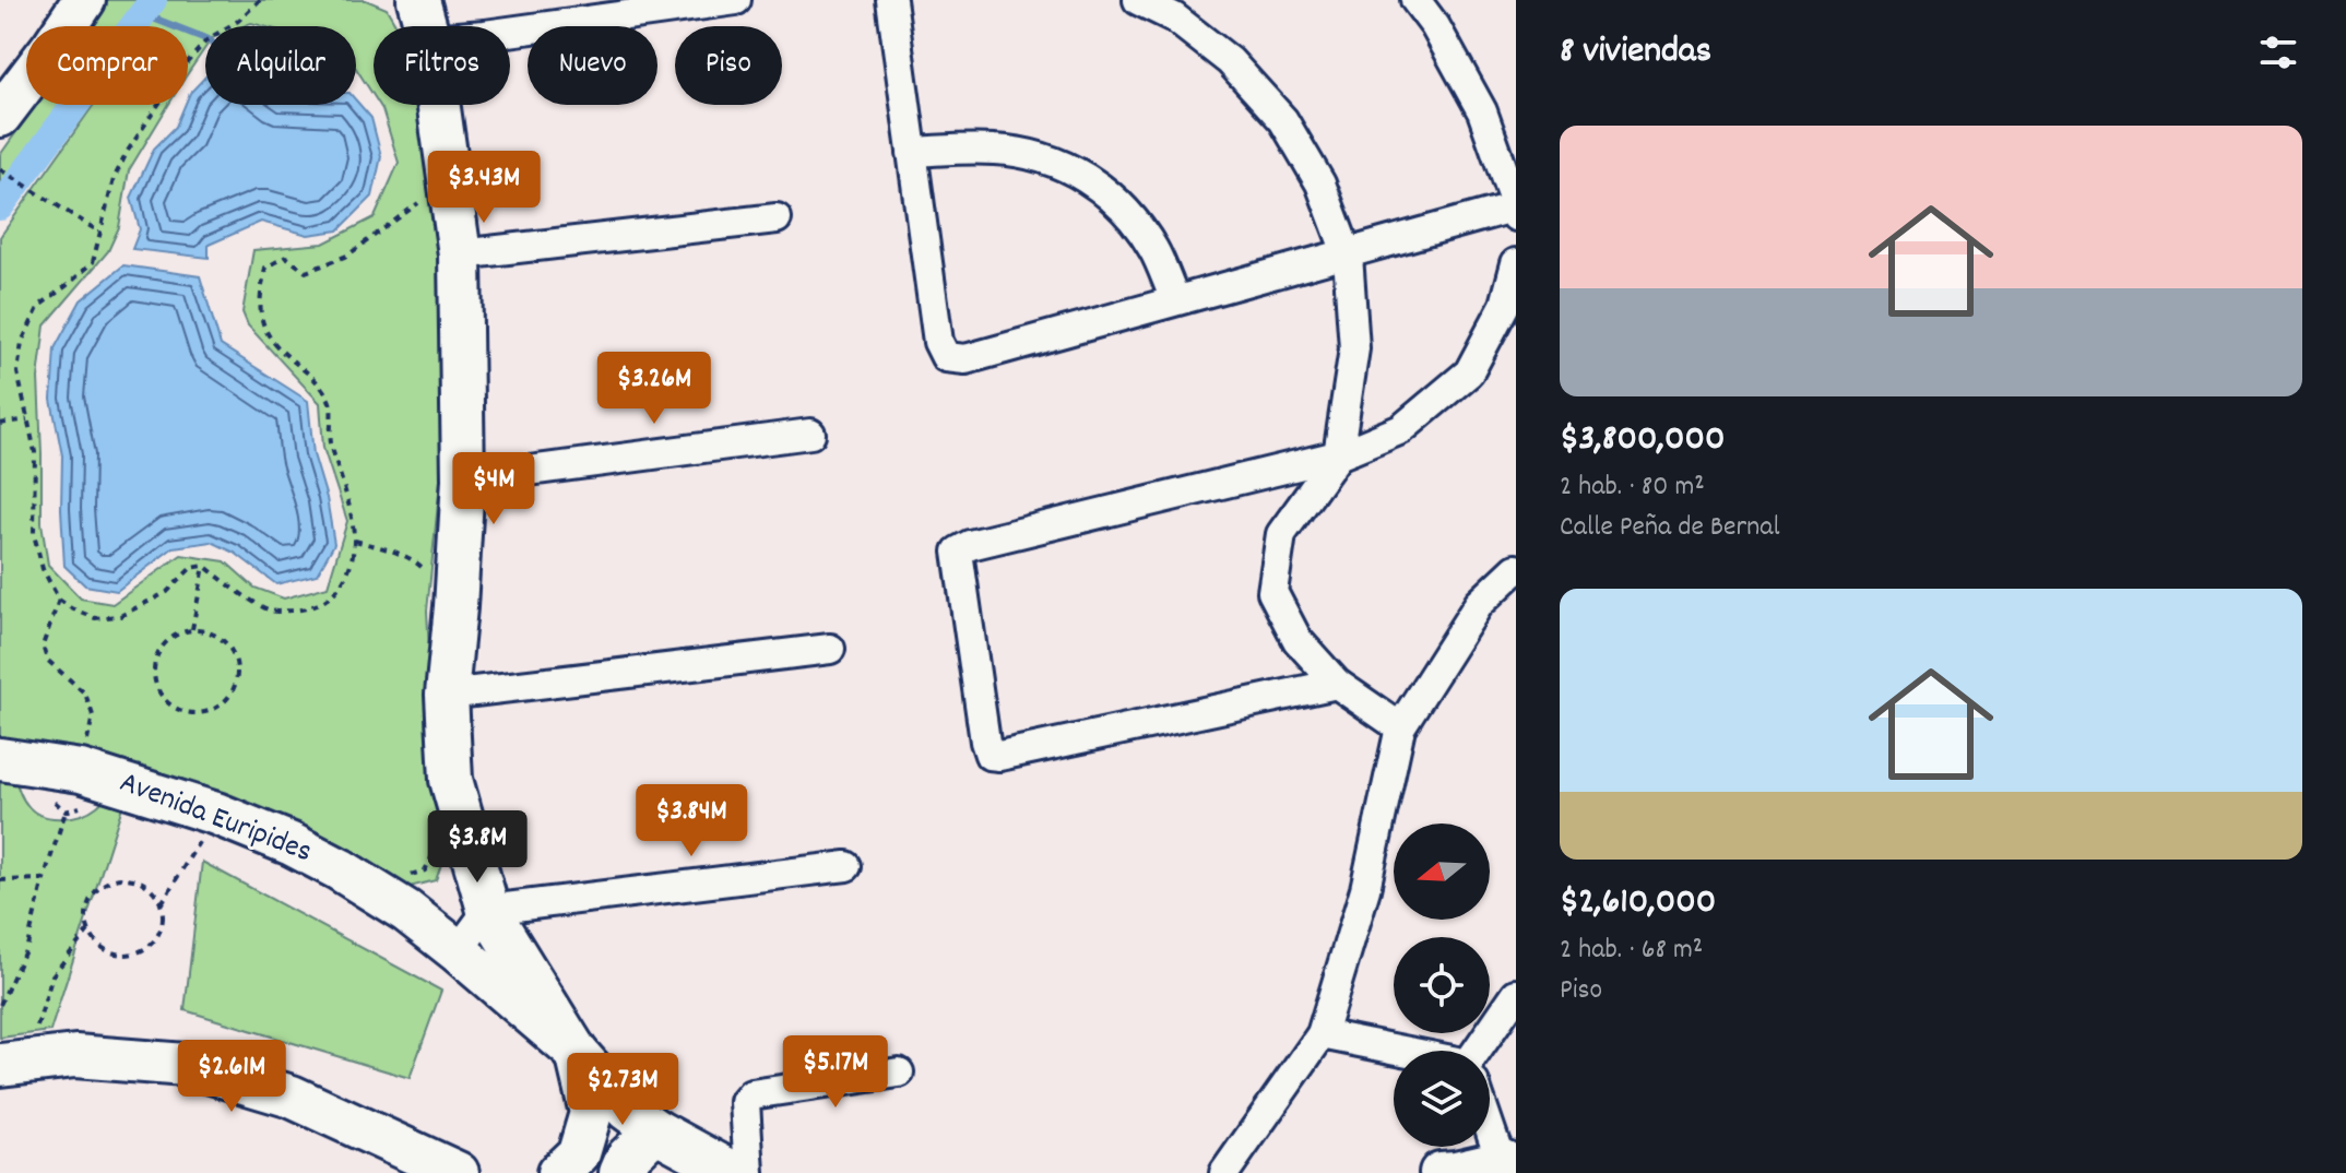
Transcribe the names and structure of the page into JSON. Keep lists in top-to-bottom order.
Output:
{
  "streets": {
    "street": ["Avenida Euripides"]
  },
  "north": "left",
  "page": {
    "heading": "8 viviendas",
    "chip": [
      "Comprar",
      "Alquilar",
      "Filtros",
      "Nuevo",
      "Piso"
    ],
    "list": [
      {
        "name": "$3,800,000",
        "note": "2 hab. · 80 m² · Calle Peña de Bernal"
      },
      {
        "name": "$2,610,000",
        "note": "2 hab. · 68 m² · Piso"
      }
    ],
    "price": [
      "$3.43M",
      "$3.26M",
      "$4M",
      "$3.84M",
      "$3.8M",
      "$5.17M",
      "$2.61M",
      "$2.73M"
    ]
  }
}
